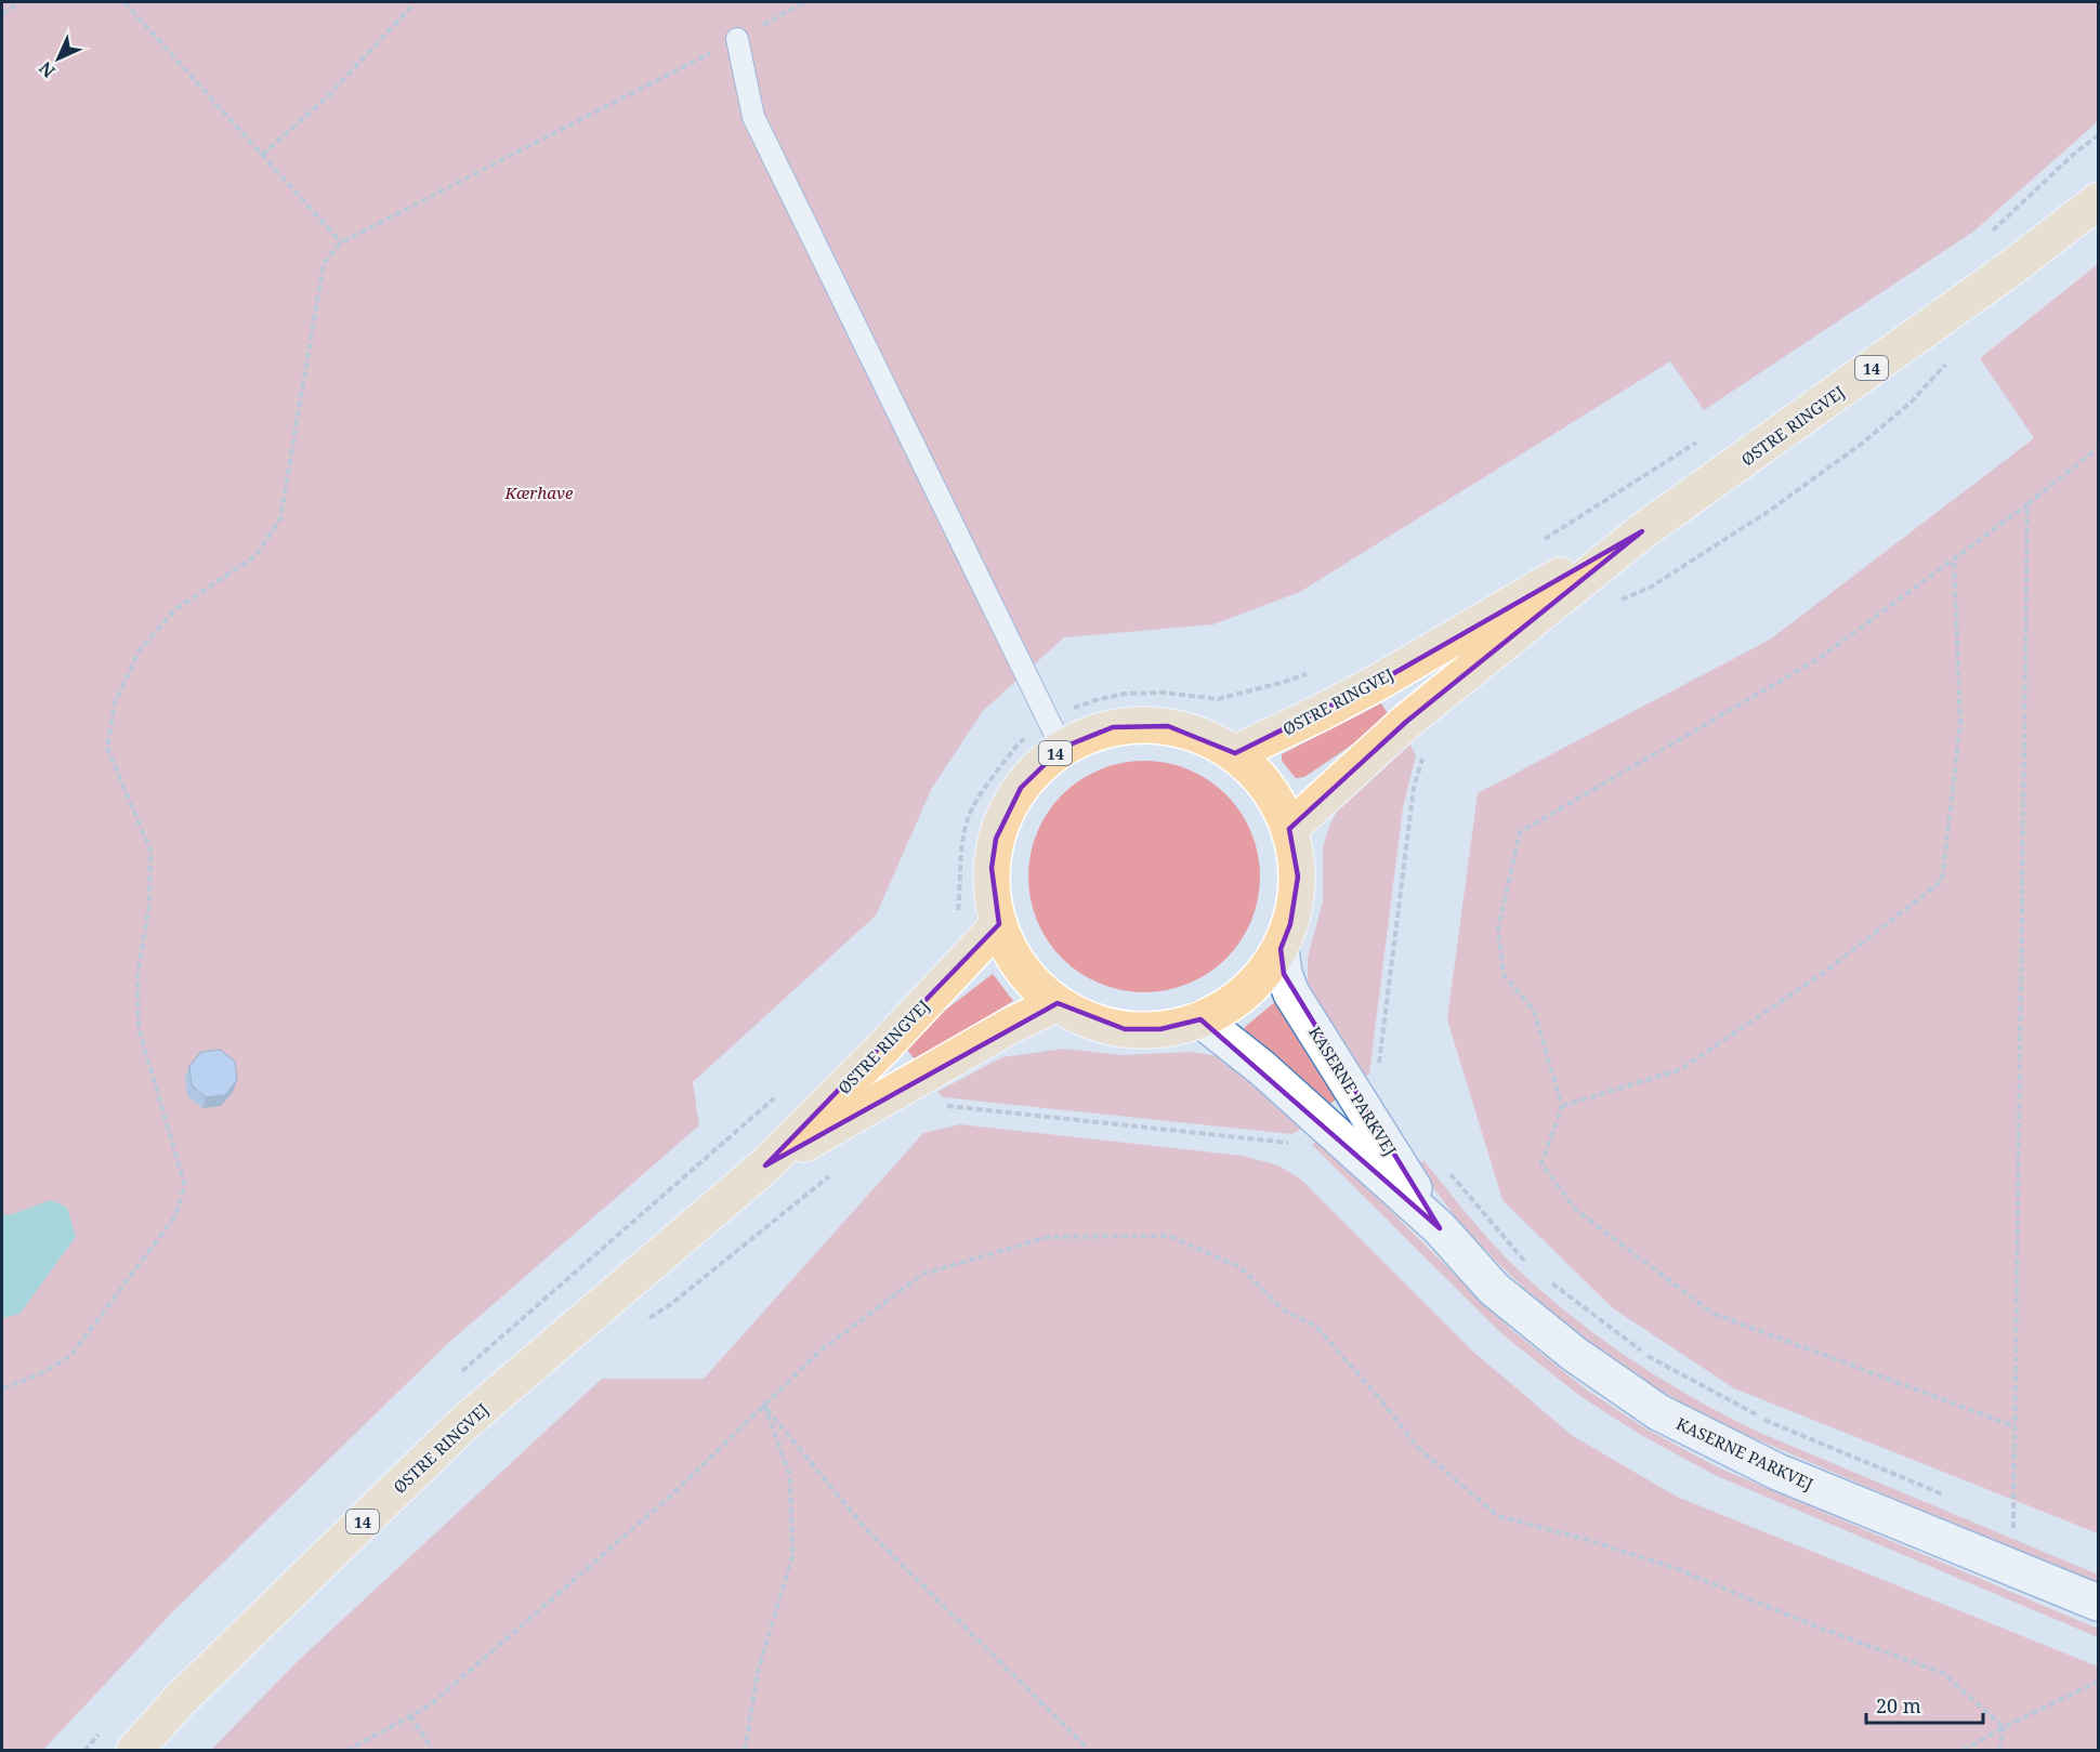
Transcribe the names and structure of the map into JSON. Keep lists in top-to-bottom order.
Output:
{
  "streets": {
    "main road": ["14", "ØSTRE RINGVEJ"],
    "street": ["KASERNE PARKVEJ"]
  },
  "crossings": [
    ["14", "ØSTRE RINGVEJ"]
  ],
  "parks": ["Kærhave"],
  "scale_bar": "20 m",
  "north": "bottom left"
}
